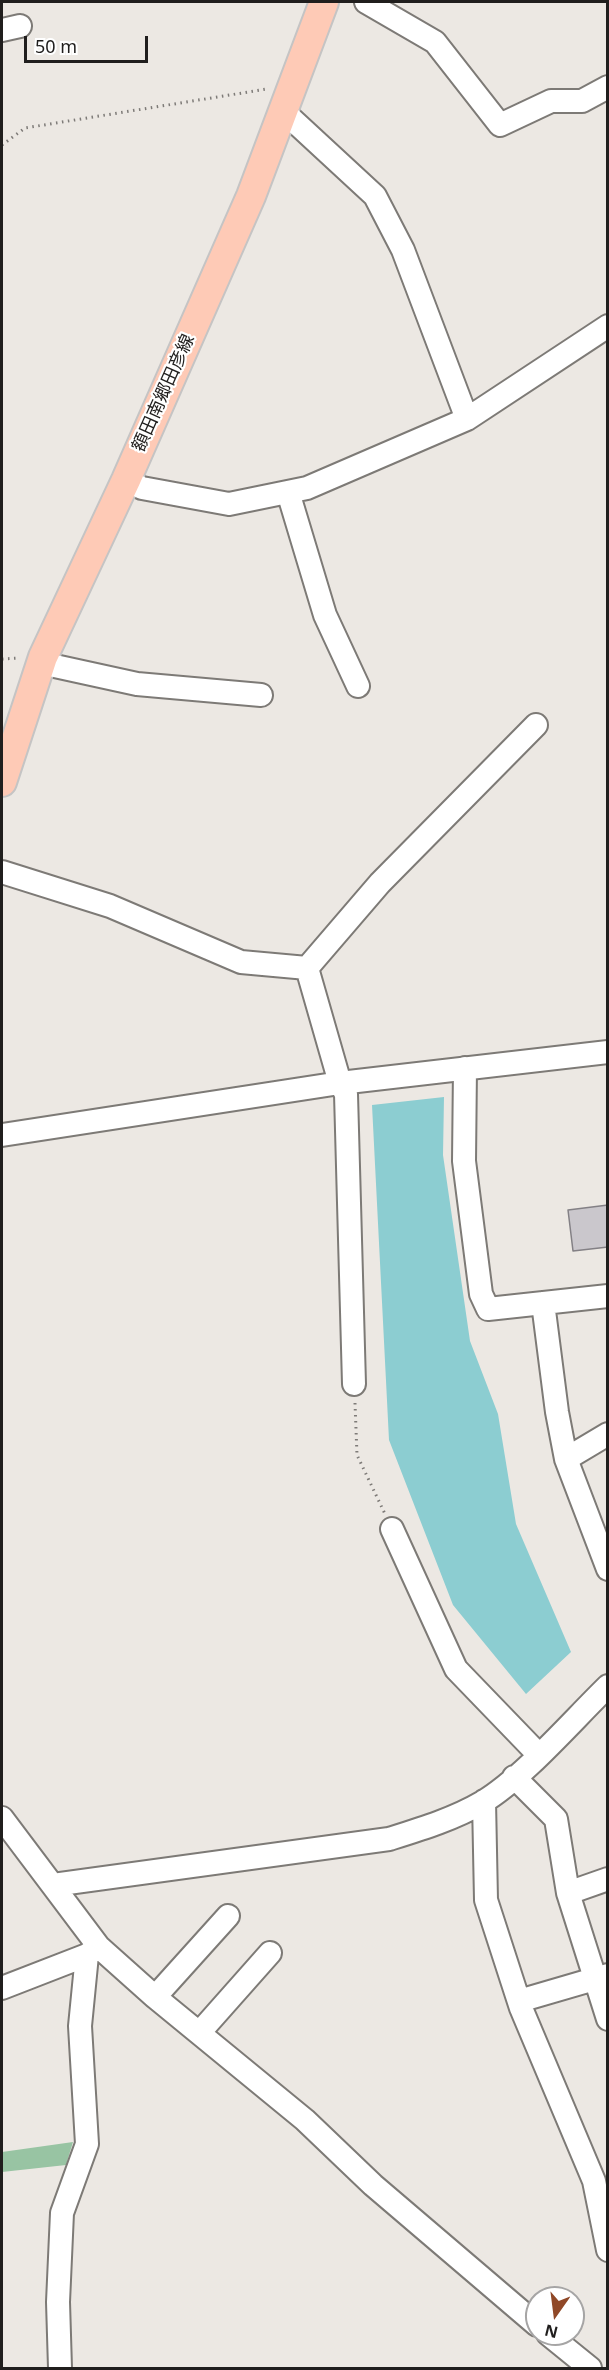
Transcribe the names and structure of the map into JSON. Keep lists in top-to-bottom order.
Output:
{
  "streets": {
    "main road": ["額田南郷田彦線"]
  },
  "scale_bar": "50 m",
  "north": "bottom"
}
